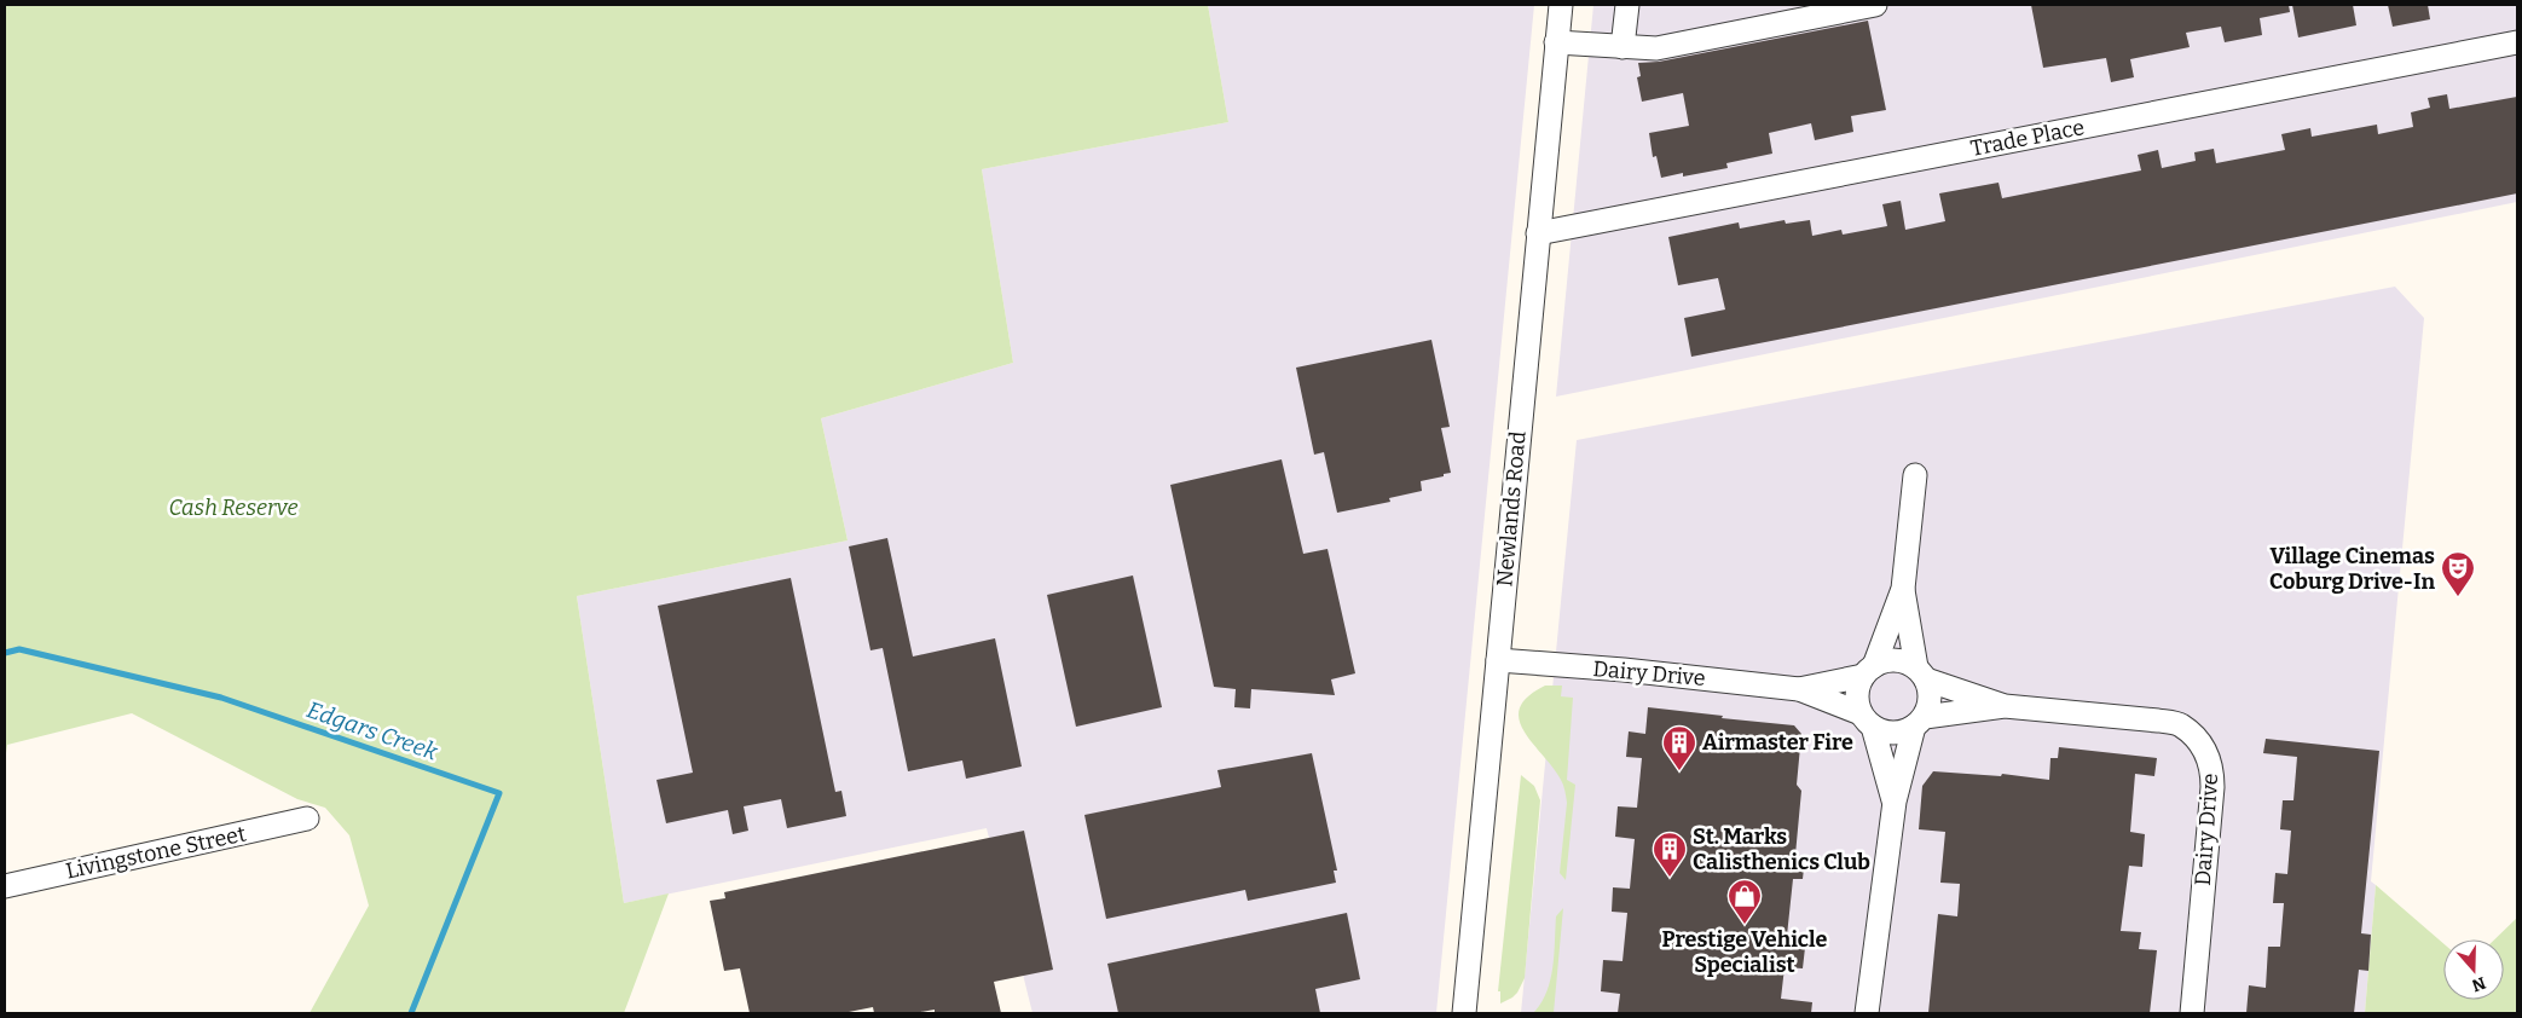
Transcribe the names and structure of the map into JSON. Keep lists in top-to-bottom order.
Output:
{
  "streets": {
    "street": [
      "Trade Place",
      "Newlands Road",
      "Dairy Drive",
      "Livingstone Street"
    ]
  },
  "crossings": [
    ["Trade Place", "Newlands Road"],
    ["Newlands Road", "Dairy Drive"]
  ],
  "water": ["Edgars Creek"],
  "parks": ["Cash Reserve"],
  "places": {
    "theatre": ["Village Cinemas Coburg Drive-In"],
    "building": ["Airmaster Fire", "St. Marks Calisthenics Club"],
    "shop": ["Prestige Vehicle Specialist"]
  },
  "north": "bottom"
}
